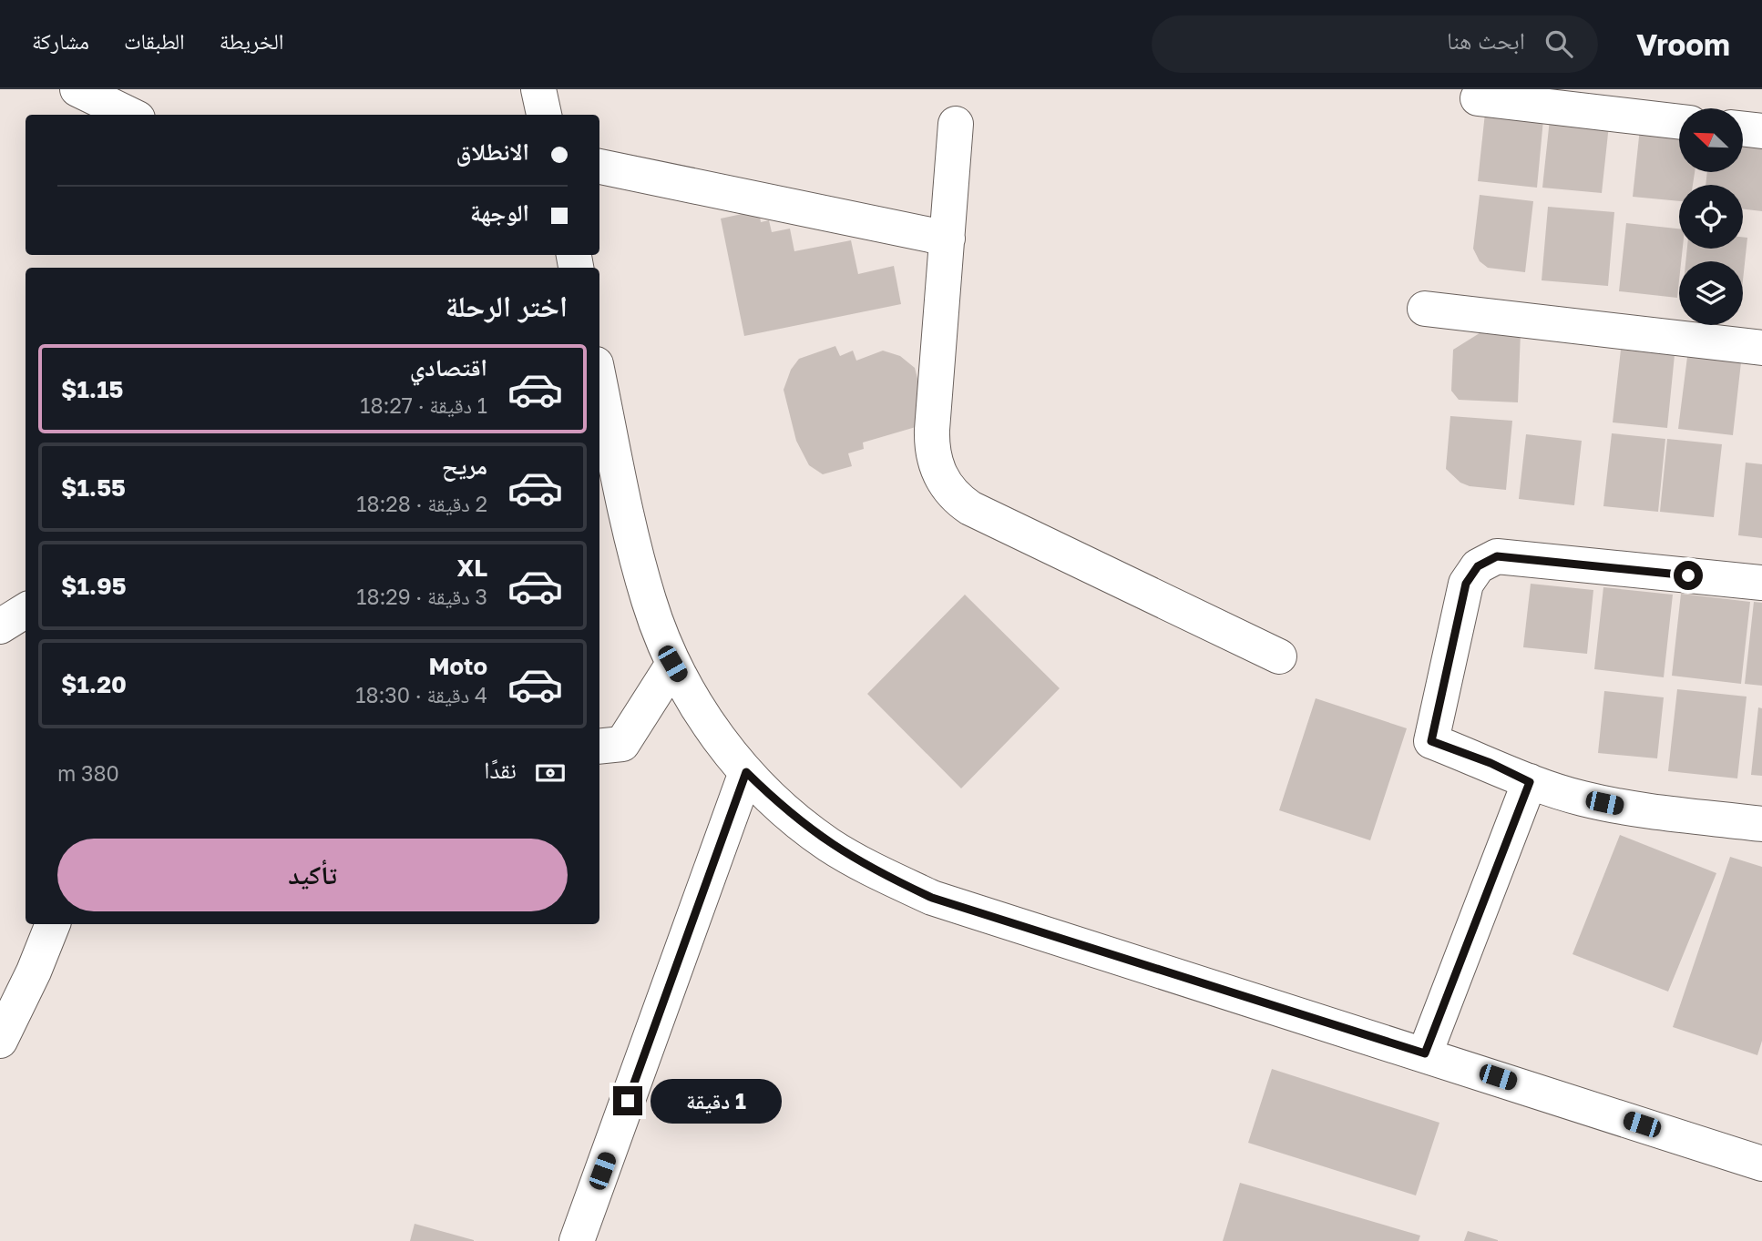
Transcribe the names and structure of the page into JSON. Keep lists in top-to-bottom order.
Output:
{
  "north": "top left",
  "page": {
    "header": "Vroom",
    "search": "ابحث هنا",
    "nav": ["الخريطة", "الطبقات", "مشاركة"],
    "banner": ["الانطلاق", "الوجهة"],
    "heading": "اختر الرحلة",
    "list": [
      {
        "name": "اقتصادي",
        "note": "1 دقيقة · 18:27",
        "value": "$1.15"
      },
      {
        "name": "مريح",
        "note": "2 دقيقة · 18:28",
        "value": "$1.55"
      },
      {
        "name": "XL",
        "note": "3 دقيقة · 18:29",
        "value": "$1.95"
      },
      {
        "name": "Moto",
        "note": "4 دقيقة · 18:30",
        "value": "$1.20"
      }
    ],
    "pay": ["نقدًا", "380 m"],
    "buttons": "تأكيد",
    "bubble": "1 دقيقة"
  }
}
